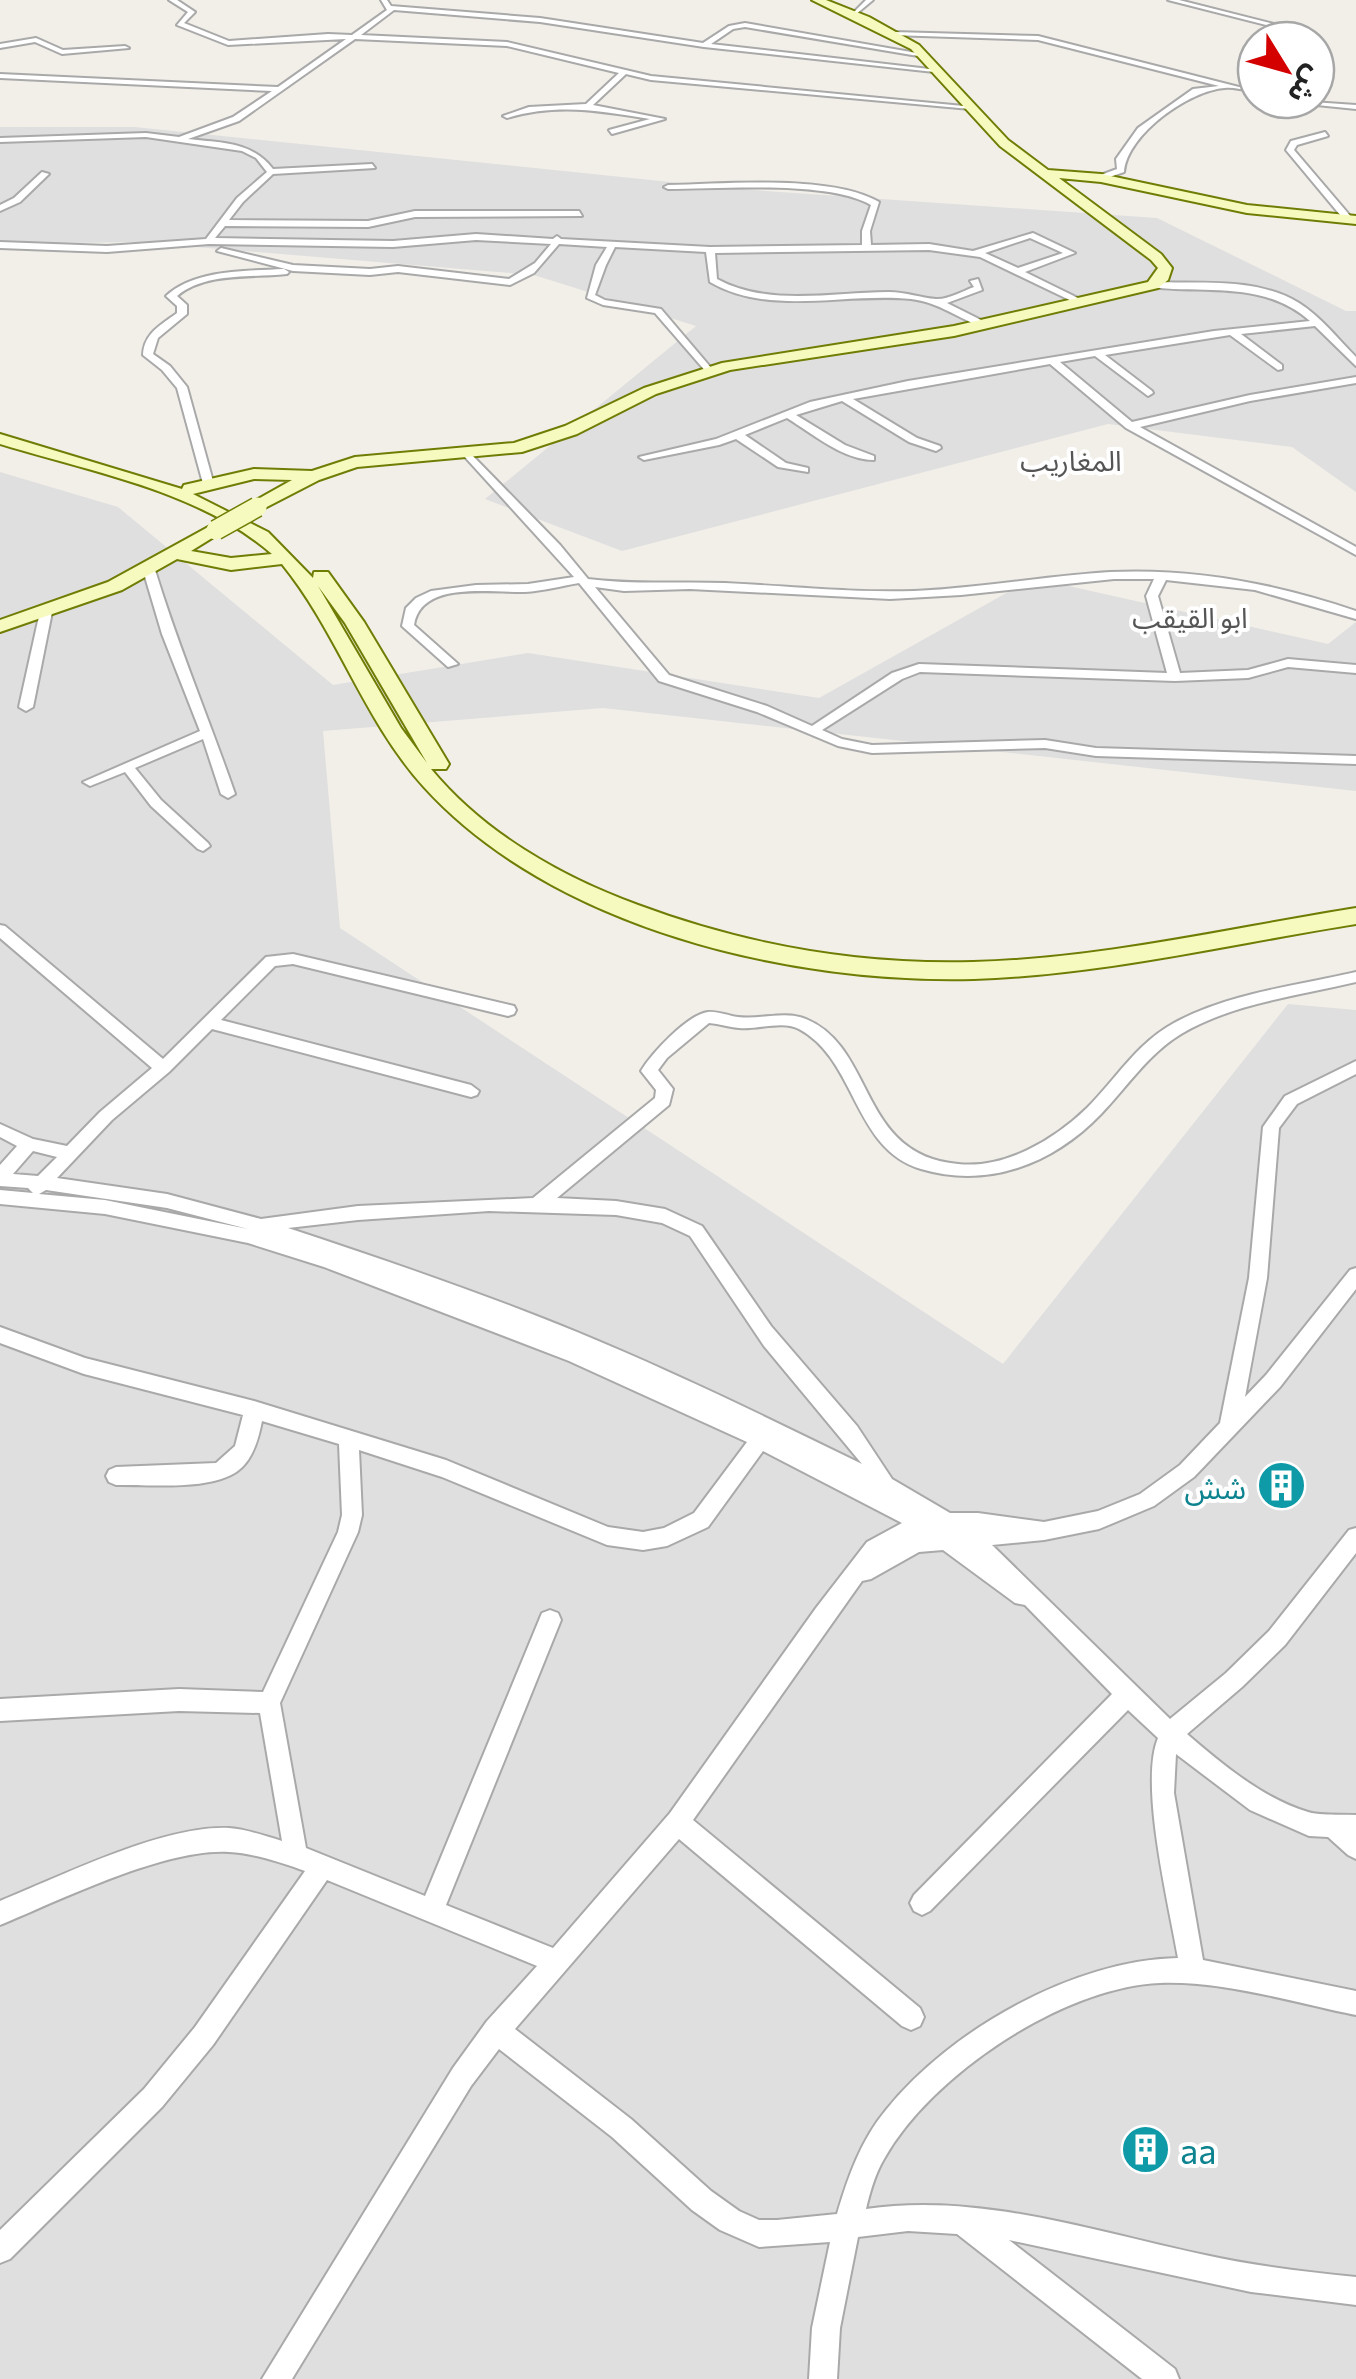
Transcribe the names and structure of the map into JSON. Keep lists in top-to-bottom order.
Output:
{
  "districts": ["المغاريب", "ابو القيقب"],
  "places": {
    "building": ["شش", "aa"]
  },
  "north": "bottom right"
}
